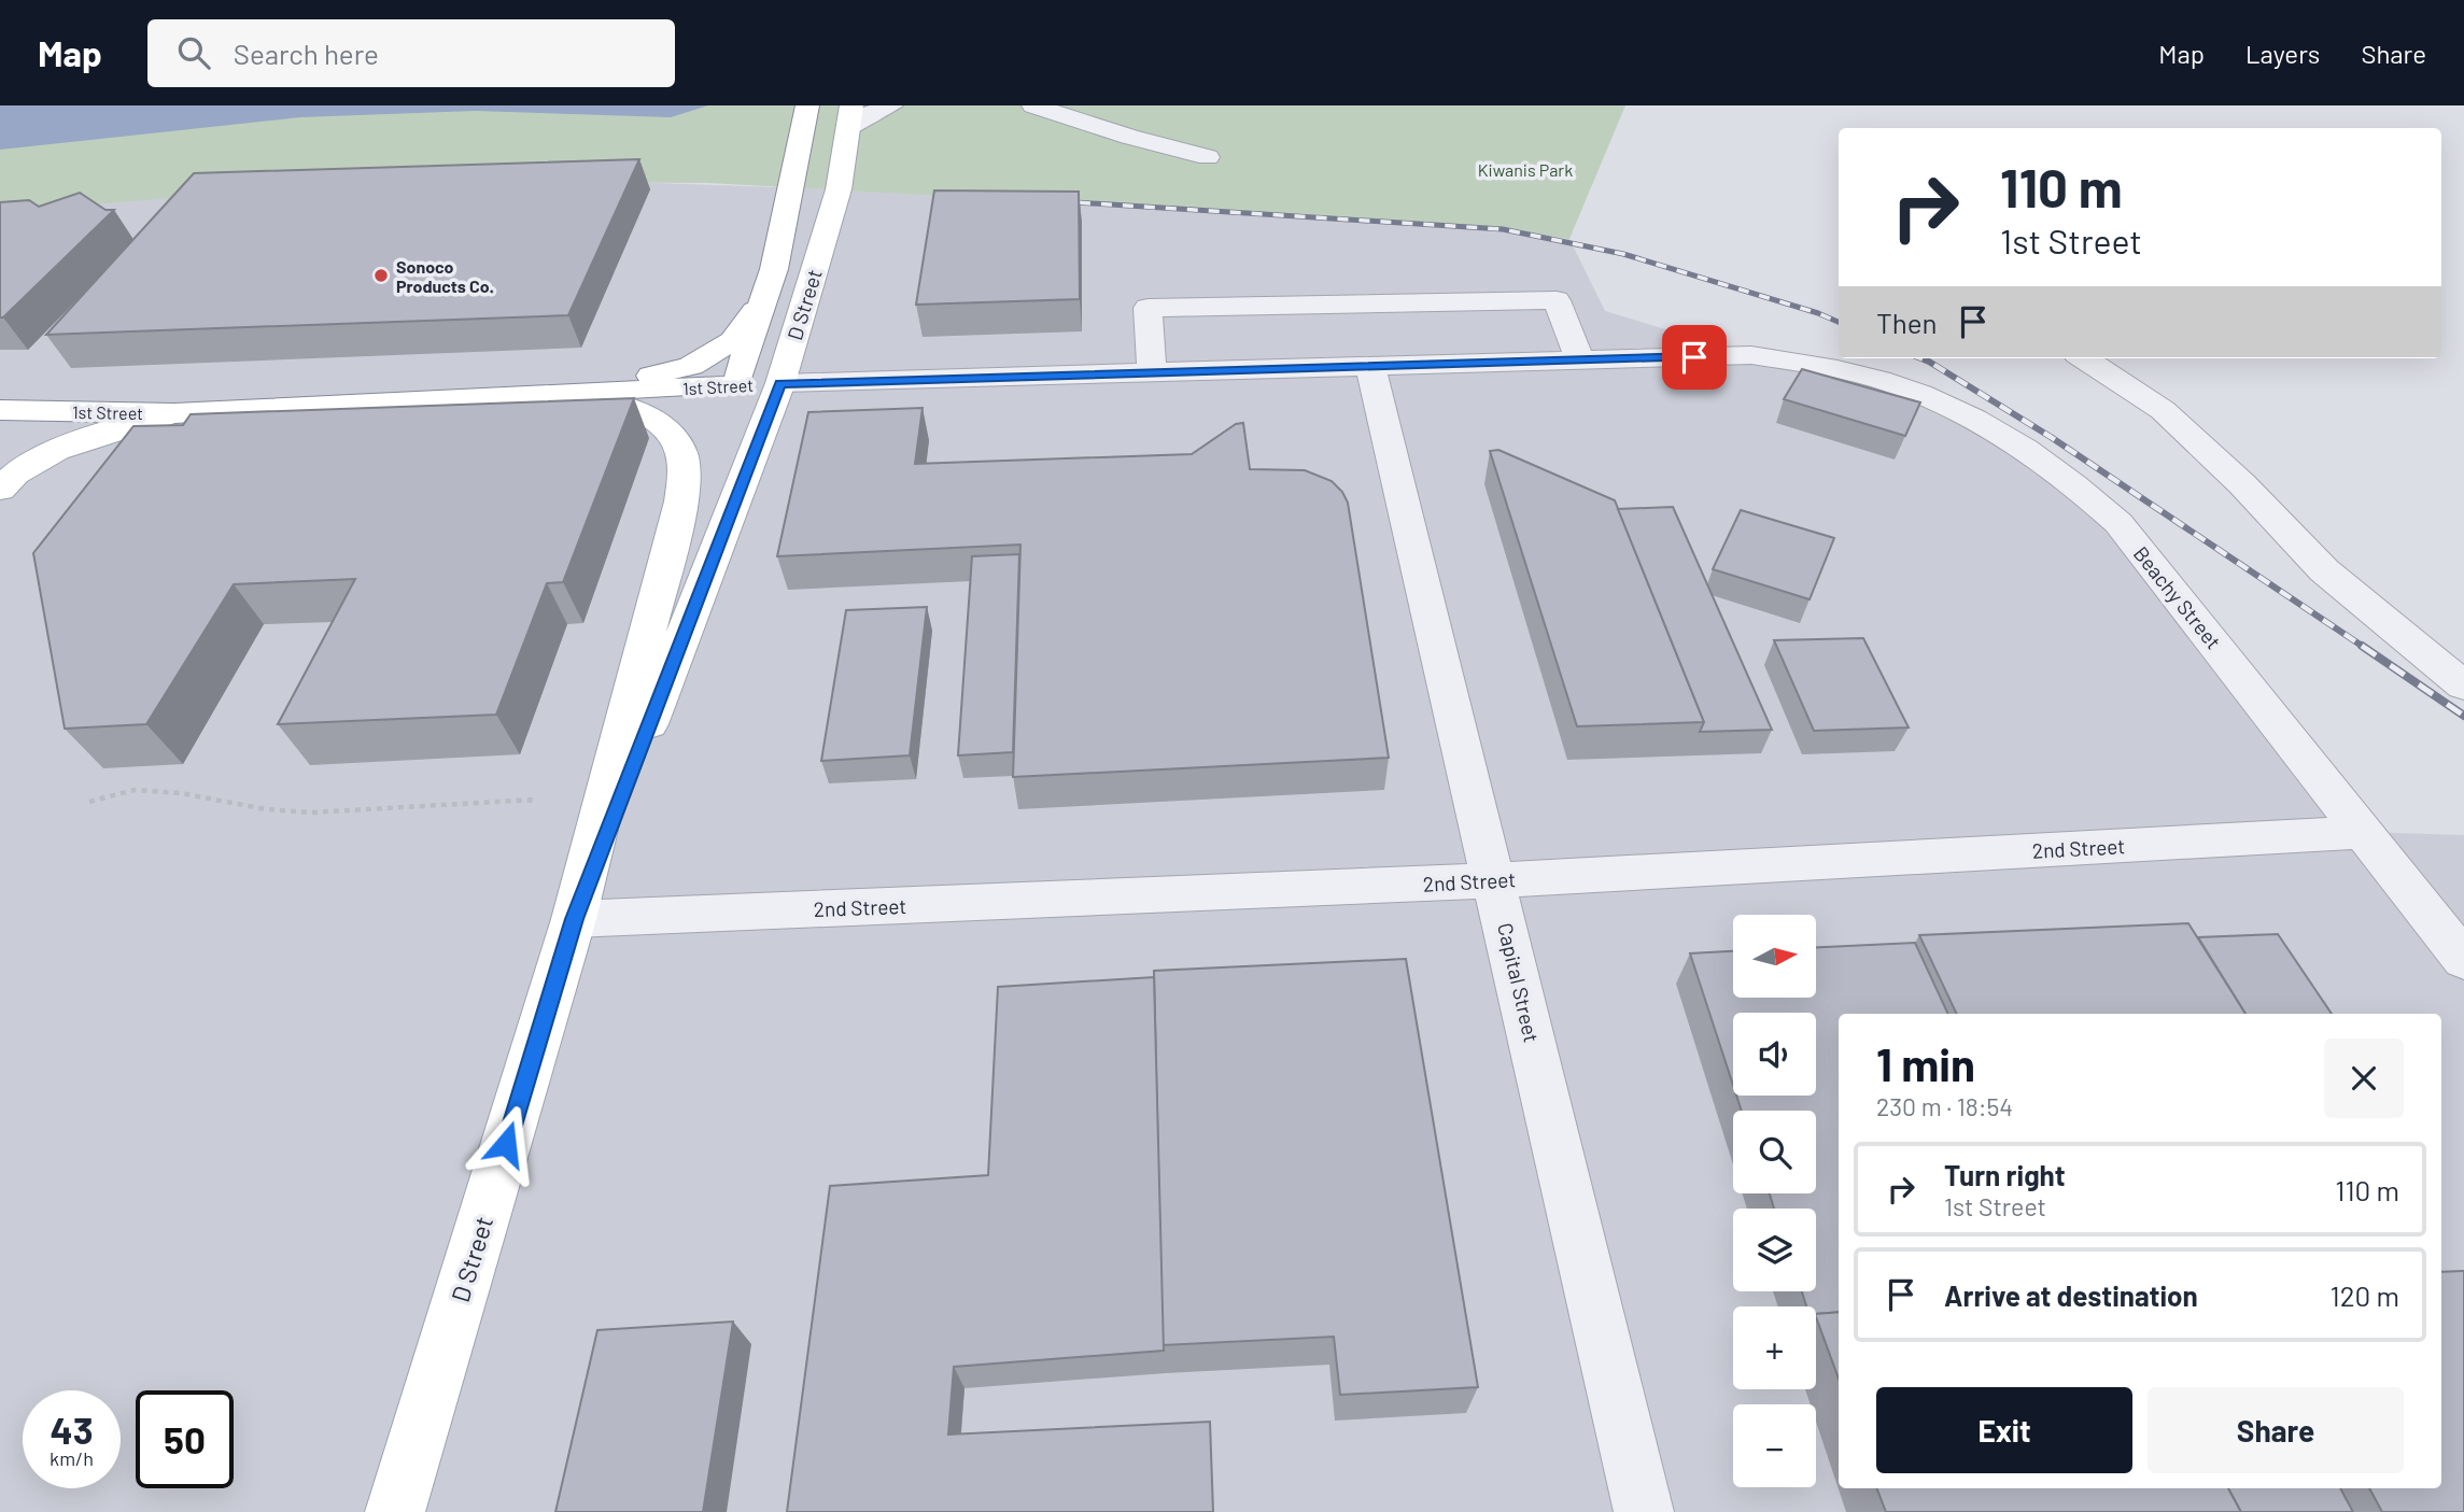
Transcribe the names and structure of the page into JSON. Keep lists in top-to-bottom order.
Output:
{
  "streets": {
    "main road": ["D Street", "1st Street"],
    "street": ["Beachy Street", "2nd Street", "Capital Street"]
  },
  "crossings": [
    ["D Street", "1st Street"],
    ["D Street", "2nd Street"],
    ["1st Street", "Beachy Street"],
    ["1st Street", "Capital Street"],
    ["Beachy Street", "2nd Street"],
    ["2nd Street", "Capital Street"]
  ],
  "parks": ["Kiwanis Park"],
  "places": ["Sonoco Products Co."],
  "north": "right",
  "page": {
    "header": "Map",
    "search": "Search here",
    "nav": ["Map", "Layers", "Share"],
    "turn": ["110 m", "1st Street"],
    "then": "Then",
    "map_buttons": ["+", "−"],
    "heading": ["1 min", "230 m · 18:54"],
    "list": [
      {
        "name": "Turn right",
        "note": "1st Street",
        "value": "110 m"
      },
      {
        "name": "Arrive at destination",
        "value": "120 m"
      }
    ],
    "buttons": ["Exit", "Share"],
    "speed": "43 km/h",
    "limit": "50"
  }
}
